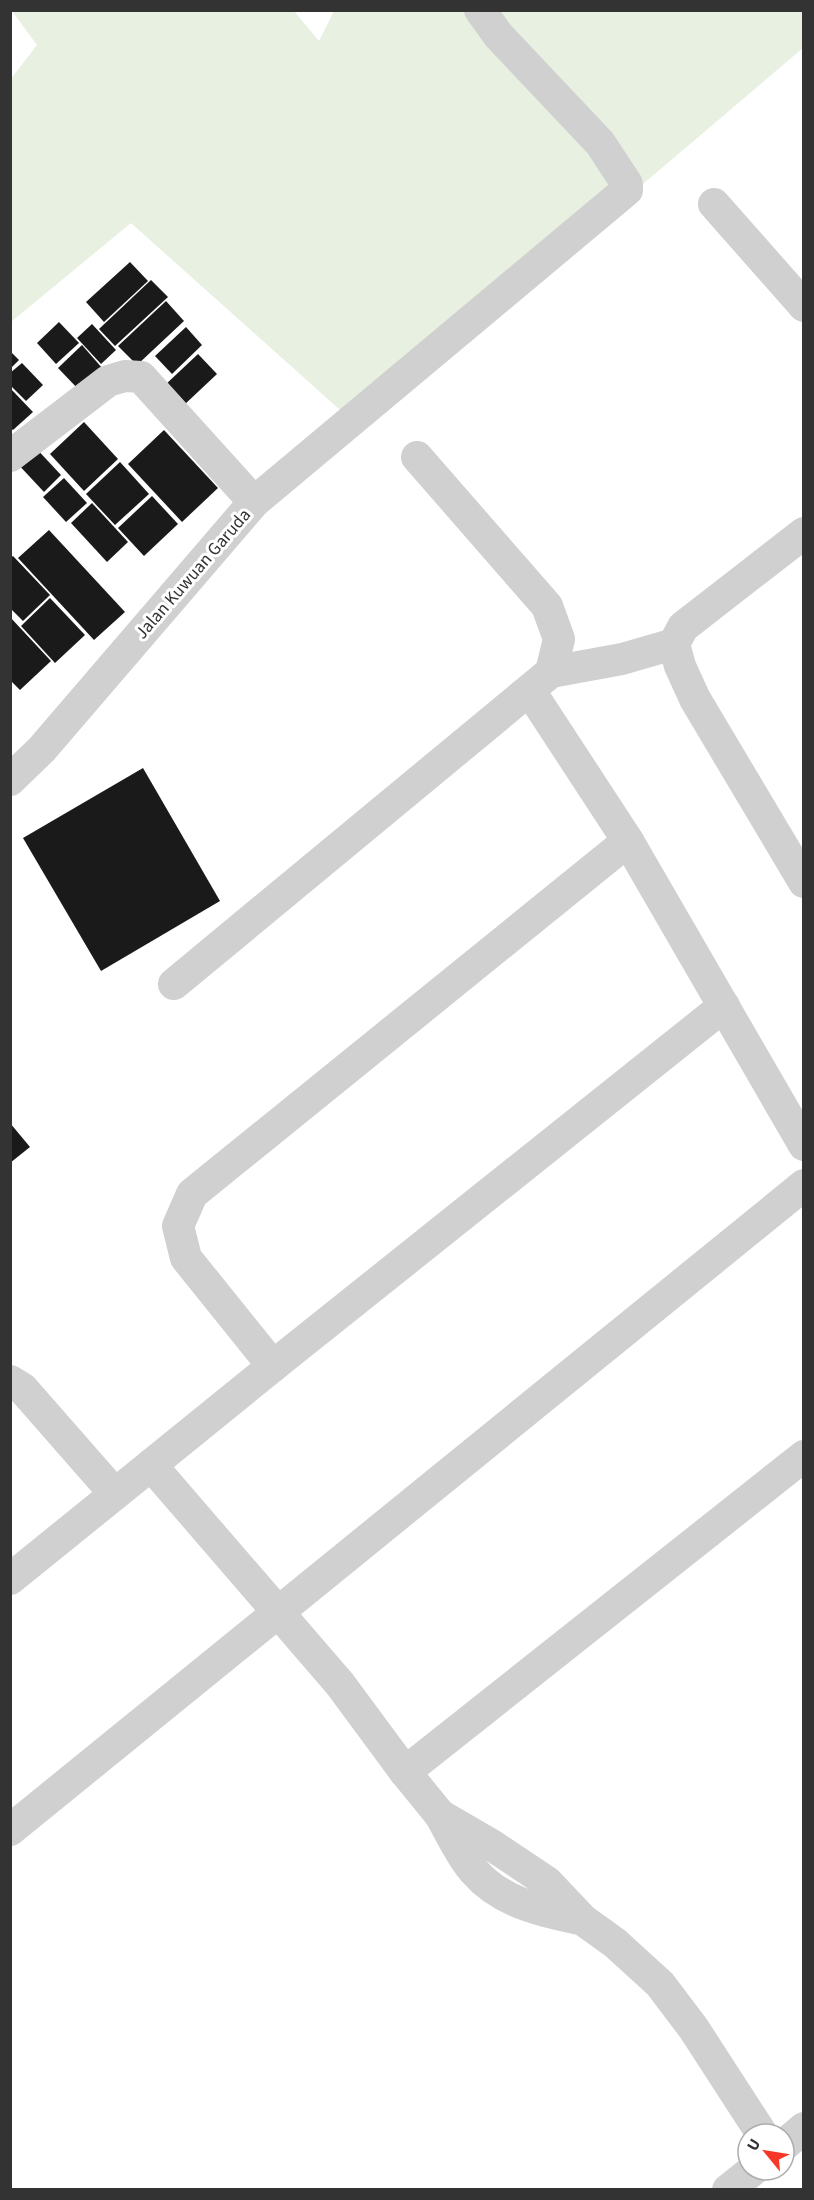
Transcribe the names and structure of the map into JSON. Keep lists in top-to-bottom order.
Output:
{
  "streets": {
    "street": ["Jalan Kuwuan Garuda"]
  },
  "north": "top left"
}
